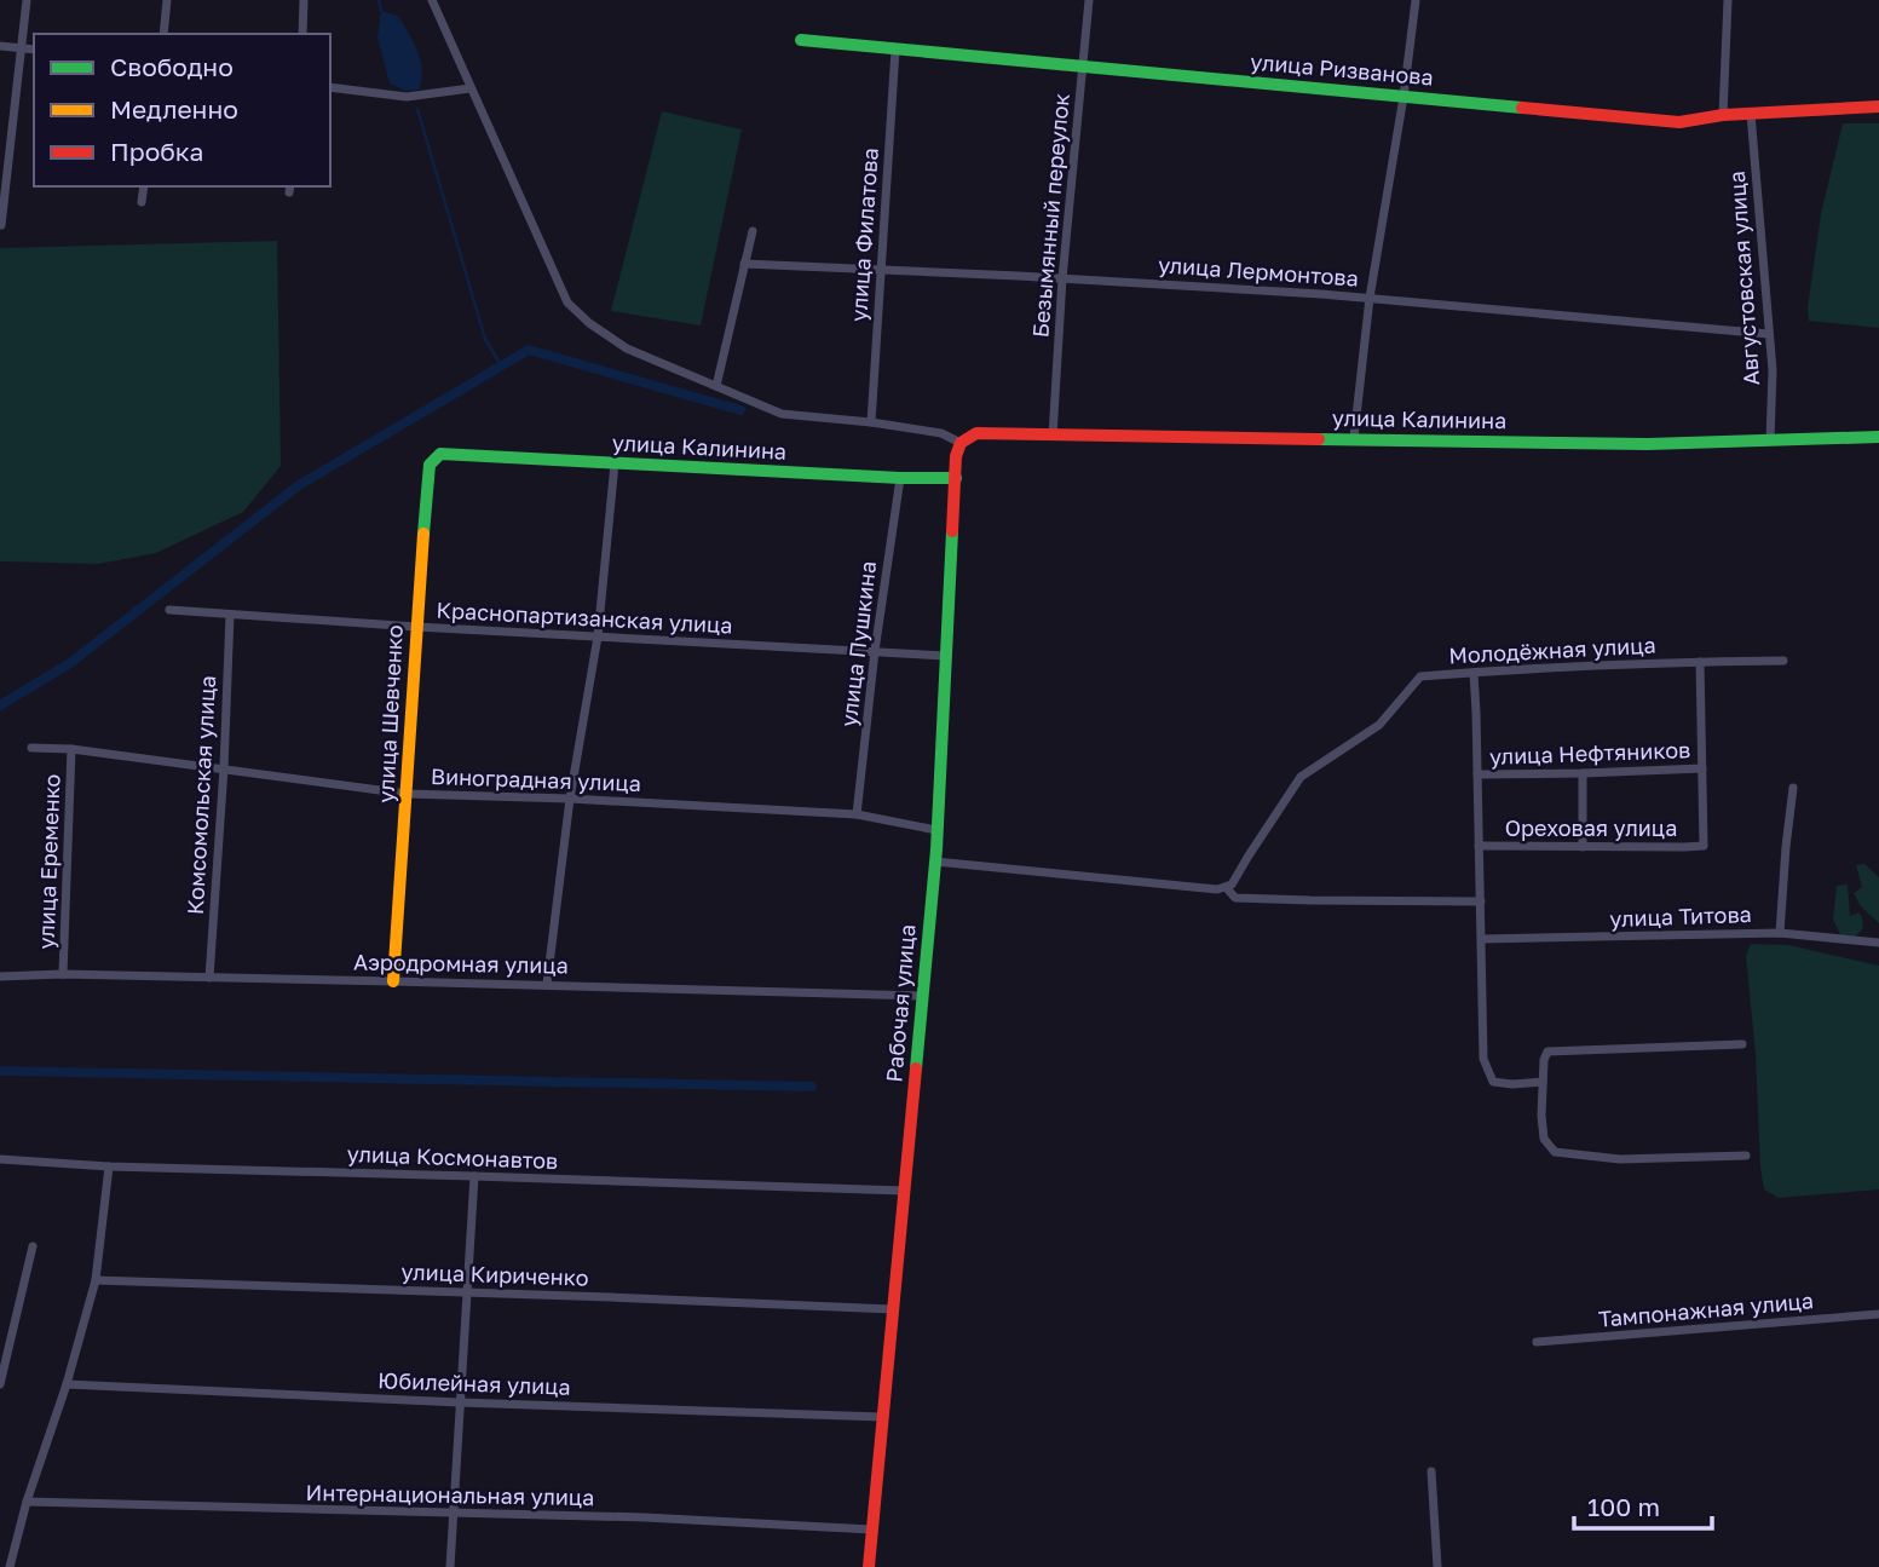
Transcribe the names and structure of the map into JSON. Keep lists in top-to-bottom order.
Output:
{
  "streets": {
    "street": [
      "улица Ризванова",
      "Безымянный переулок",
      "улица Филатова",
      "улица Лермонтова",
      "Августовская улица",
      "улица Калинина",
      "Краснопартизанская улица",
      "улица Пушкина",
      "Молодёжная улица",
      "улица Шевченко",
      "улица Нефтяников",
      "Виноградная улица",
      "Комсомольская улица",
      "Ореховая улица",
      "улица Еременко",
      "улица Титова",
      "Аэродромная улица",
      "Рабочая улица",
      "улица Космонавтов",
      "улица Кириченко",
      "Тампонажная улица",
      "Юбилейная улица",
      "Интернациональная улица"
    ]
  },
  "crossings": [
    ["улица Ризванова", "Безымянный переулок"],
    ["улица Ризванова", "улица Филатова"],
    ["улица Ризванова", "Августовская улица"],
    ["Безымянный переулок", "улица Лермонтова"],
    ["Безымянный переулок", "улица Калинина"],
    ["улица Филатова", "улица Лермонтова"],
    ["улица Лермонтова", "Августовская улица"],
    ["Августовская улица", "улица Калинина"],
    ["улица Калинина", "улица Пушкина"],
    ["улица Калинина", "улица Шевченко"],
    ["улица Калинина", "Рабочая улица"],
    ["Краснопартизанская улица", "улица Пушкина"],
    ["Краснопартизанская улица", "улица Шевченко"],
    ["Краснопартизанская улица", "Комсомольская улица"],
    ["Краснопартизанская улица", "Рабочая улица"],
    ["улица Пушкина", "Виноградная улица"],
    ["улица Шевченко", "Виноградная улица"],
    ["улица Шевченко", "Аэродромная улица"],
    ["улица Нефтяников", "Ореховая улица"],
    ["Виноградная улица", "Комсомольская улица"],
    ["Виноградная улица", "улица Еременко"],
    ["Виноградная улица", "Рабочая улица"],
    ["Комсомольская улица", "Аэродромная улица"],
    ["улица Еременко", "Аэродромная улица"],
    ["Аэродромная улица", "Рабочая улица"],
    ["Рабочая улица", "улица Космонавтов"],
    ["Рабочая улица", "улица Кириченко"],
    ["Рабочая улица", "Юбилейная улица"],
    ["Рабочая улица", "Интернациональная улица"]
  ],
  "legend": ["Свободно", "Медленно", "Пробка"],
  "scale_bar": "100 m"
}
